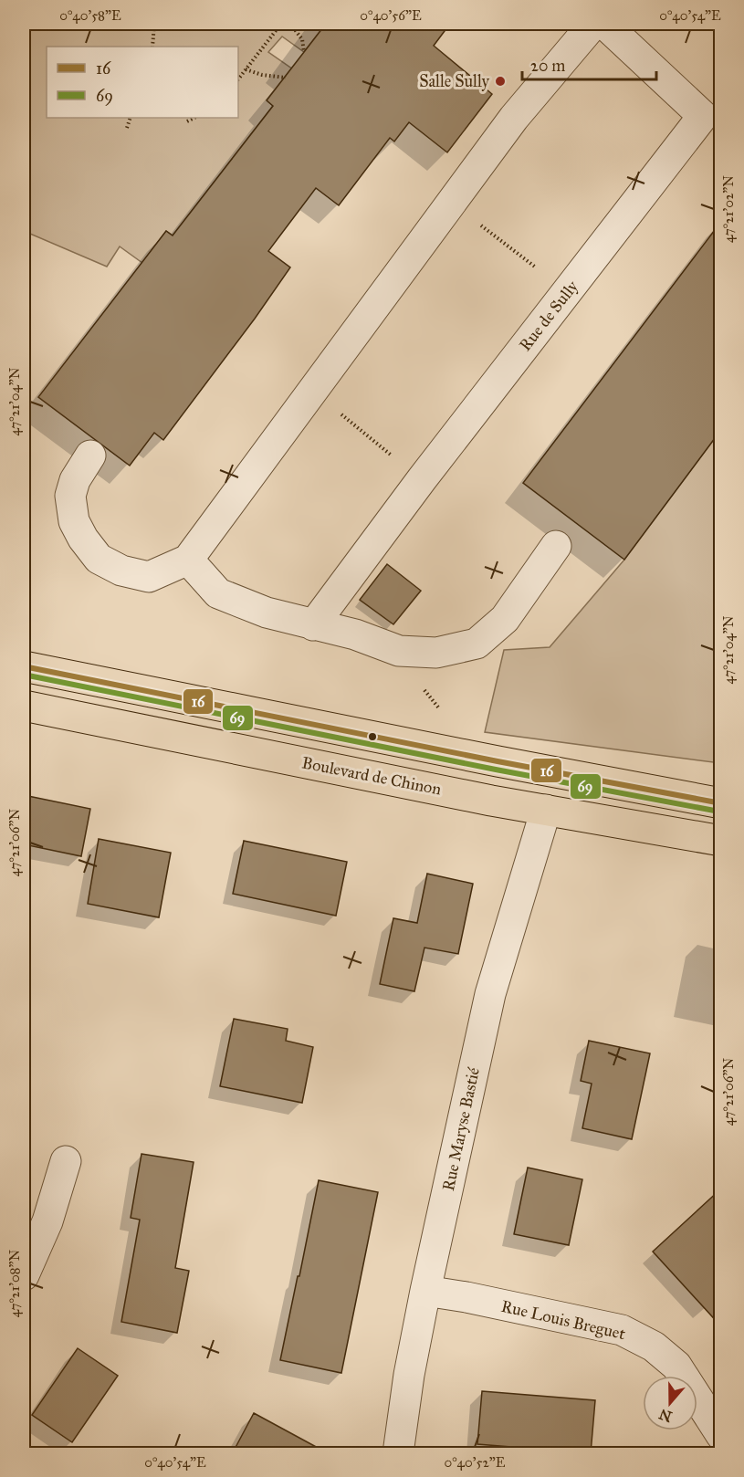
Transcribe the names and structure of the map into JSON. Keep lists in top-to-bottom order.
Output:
{
  "streets": {
    "main road": ["Boulevard de Chinon"],
    "street": ["Rue de Sully", "Rue Maryse Bastié", "Rue Louis Breguet"]
  },
  "crossings": [
    ["Boulevard de Chinon", "Rue Maryse Bastié"],
    ["Rue Maryse Bastié", "Rue Louis Breguet"]
  ],
  "places": ["Salle Sully"],
  "lines": ["transit line 16", "transit line 69"],
  "legend": ["16", "69"],
  "scale_bar": "20 m",
  "north": "bottom",
  "coordinates": [
    "0°40'58\"E",
    "0°40'56\"E",
    "0°40'54\"E",
    "47°21'02\"N",
    "47°21'04\"N",
    "47°21'06\"N",
    "47°21'08\"N",
    "0°40'52\"E"
  ]
}
